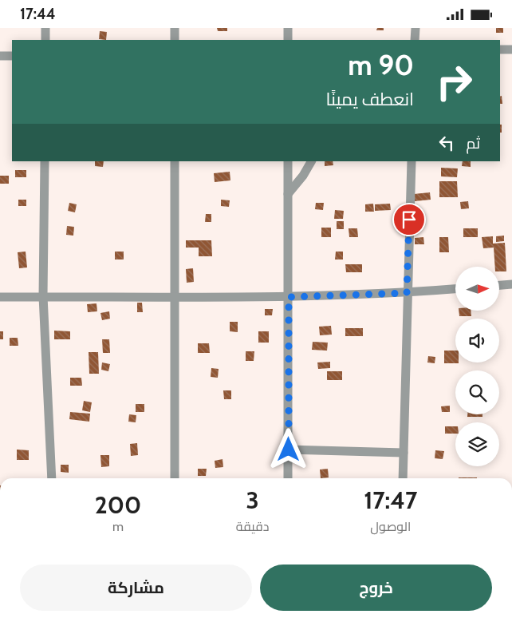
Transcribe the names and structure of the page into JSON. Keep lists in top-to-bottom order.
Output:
{
  "north": "right",
  "page": {
    "status": "17:44",
    "turn": ["90 m", "انعطف يمينًا"],
    "then": "ثم",
    "eta": [
      "17:47",
      "الوصول",
      "3",
      "دقيقة",
      "200",
      "m"
    ],
    "buttons": ["خروج", "مشاركة"]
  }
}
